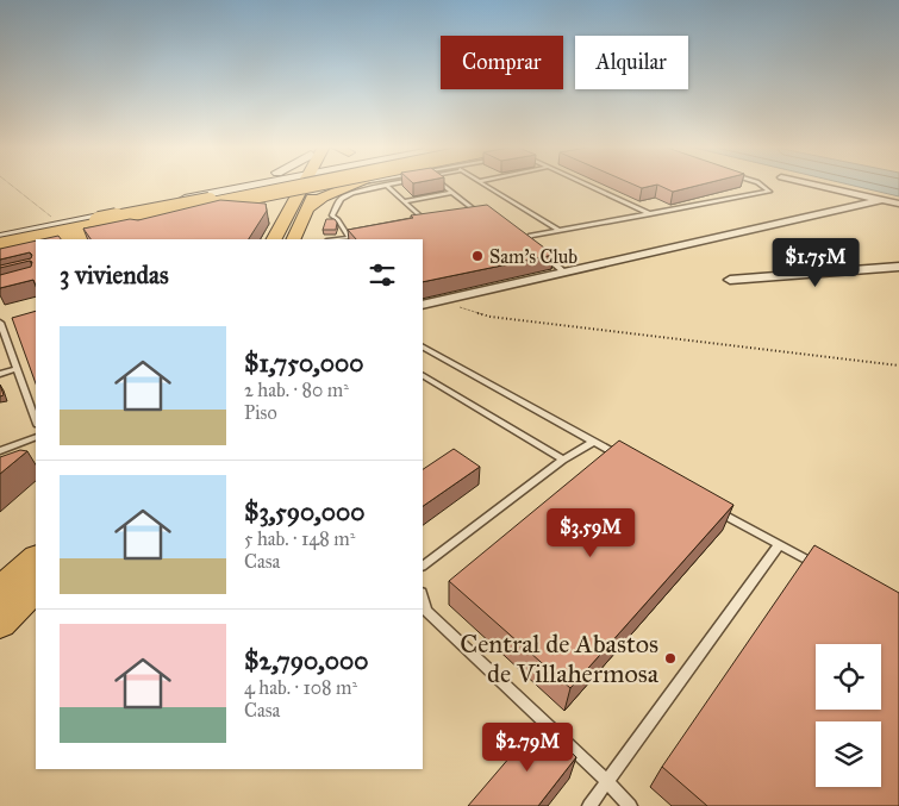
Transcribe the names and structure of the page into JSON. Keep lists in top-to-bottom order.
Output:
{
  "places": ["Sam's Club", "Central de Abastos de Villahermosa"],
  "page": {
    "chip": ["Comprar", "Alquilar"],
    "price": ["$1.75M", "$3.59M", "$2.79M"],
    "heading": "3 viviendas",
    "list": [
      {
        "name": "$1,750,000",
        "note": "2 hab. · 80 m² · Piso"
      },
      {
        "name": "$3,590,000",
        "note": "5 hab. · 148 m² · Casa"
      },
      {
        "name": "$2,790,000",
        "note": "4 hab. · 108 m² · Casa"
      }
    ]
  }
}
